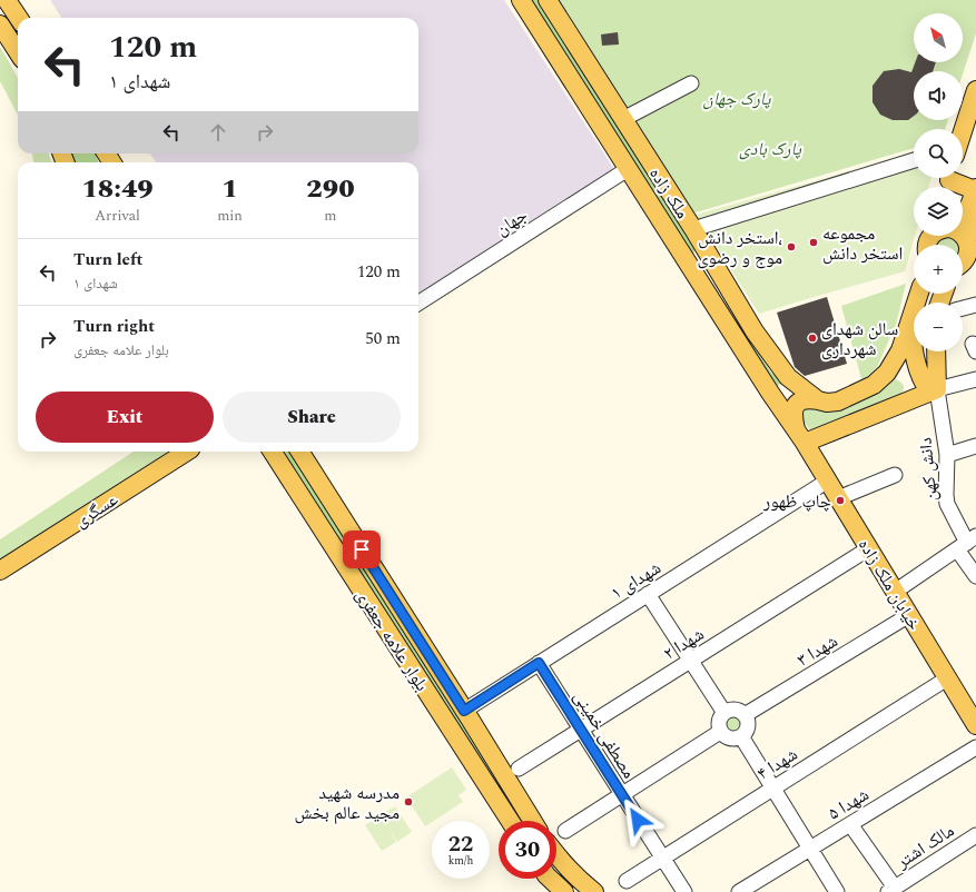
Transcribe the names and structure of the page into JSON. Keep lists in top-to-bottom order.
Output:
{
  "streets": {
    "main road": [
      "ملک زاده",
      "عسگری",
      "خیابان ملک زاده",
      "بلوار علامه جعفری"
    ],
    "street": [
      "جهان",
      "دانش کهن",
      "شهدای ۱",
      "شهدا ۲",
      "شهدا ۳",
      "مصطفی خمینی",
      "شهدا ۴",
      "شهدا ۵",
      "مالک اشتر"
    ]
  },
  "crossings": [
    ["ملک زاده", "جهان"],
    ["ملک زاده", "خیابان ملک زاده"],
    ["شهدای ۱", "خیابان ملک زاده"],
    ["شهدای ۱", "بلوار علامه جعفری"],
    ["شهدای ۱", "مصطفی خمینی"],
    ["خیابان ملک زاده", "شهدا ۲"],
    ["خیابان ملک زاده", "شهدا ۳"],
    ["خیابان ملک زاده", "شهدا ۴"],
    ["شهدا ۲", "مصطفی خمینی"],
    ["مصطفی خمینی", "شهدا ۴"],
    ["شهدا ۵", "مالک اشتر"]
  ],
  "parks": ["پارک جهان", "پارک بادی"],
  "places": [
    "مجموعه استخر دانش",
    "استخر دانش، موج و رضوی",
    "سالن شهدای شهرداری",
    "چاپ ظهور",
    "مدرسه شهید مجید عالم بخش"
  ],
  "north": "top left",
  "page": {
    "map_buttons": ["+", "−"],
    "turn": ["120 m", "شهدای ۱"],
    "eta": [
      "18:49",
      "Arrival",
      "1",
      "min",
      "290",
      "m"
    ],
    "list": [
      {
        "name": "Turn left",
        "note": "شهدای ۱",
        "value": "120 m"
      },
      {
        "name": "Turn right",
        "note": "بلوار علامه جعفری",
        "value": "50 m"
      }
    ],
    "buttons": ["Exit", "Share"],
    "speed": "22 km/h",
    "limit": "30"
  }
}
